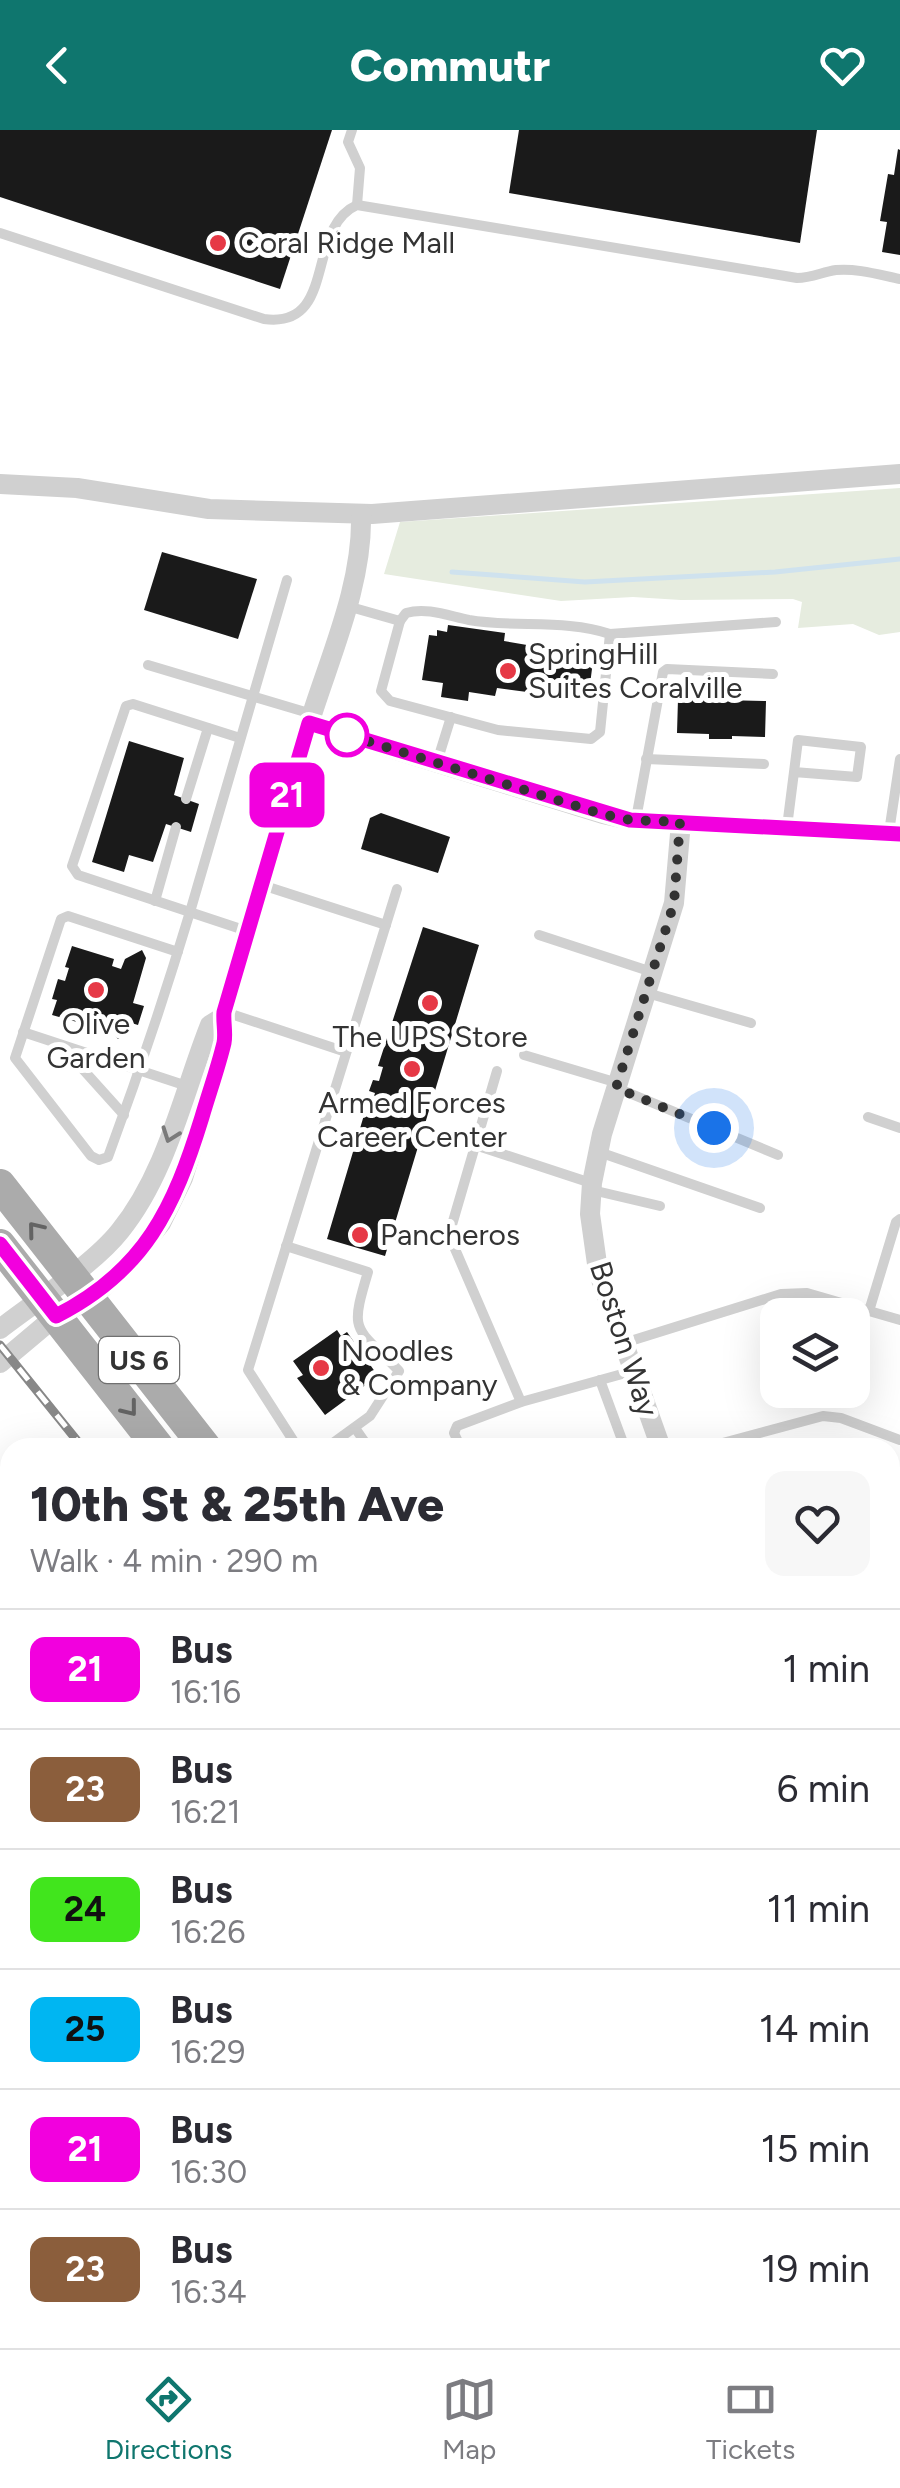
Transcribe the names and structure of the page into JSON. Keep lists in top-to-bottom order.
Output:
{
  "streets": {
    "main road": ["US 6"],
    "street": ["Boston Way"]
  },
  "places": [
    "Coral Ridge Mall",
    "SpringHill Suites Coralville",
    "Olive Garden",
    "The UPS Store",
    "Armed Forces Career Center",
    "Pancheros",
    "Noodles & Company"
  ],
  "lines": ["bus line 21"],
  "page": {
    "header": "Commutr",
    "on_map": "21",
    "heading": ["10th St & 25th Ave", "Walk · 4 min · 290 m"],
    "list": [
      {
        "mark": "21",
        "name": "Bus",
        "note": "16:16",
        "value": "1 min"
      },
      {
        "mark": "23",
        "name": "Bus",
        "note": "16:21",
        "value": "6 min"
      },
      {
        "mark": "24",
        "name": "Bus",
        "note": "16:26",
        "value": "11 min"
      },
      {
        "mark": "25",
        "name": "Bus",
        "note": "16:29",
        "value": "14 min"
      },
      {
        "mark": "21",
        "name": "Bus",
        "note": "16:30",
        "value": "15 min"
      },
      {
        "mark": "23",
        "name": "Bus",
        "note": "16:34",
        "value": "19 min"
      }
    ],
    "tabs": ["Directions", "Map", "Tickets"]
  }
}
